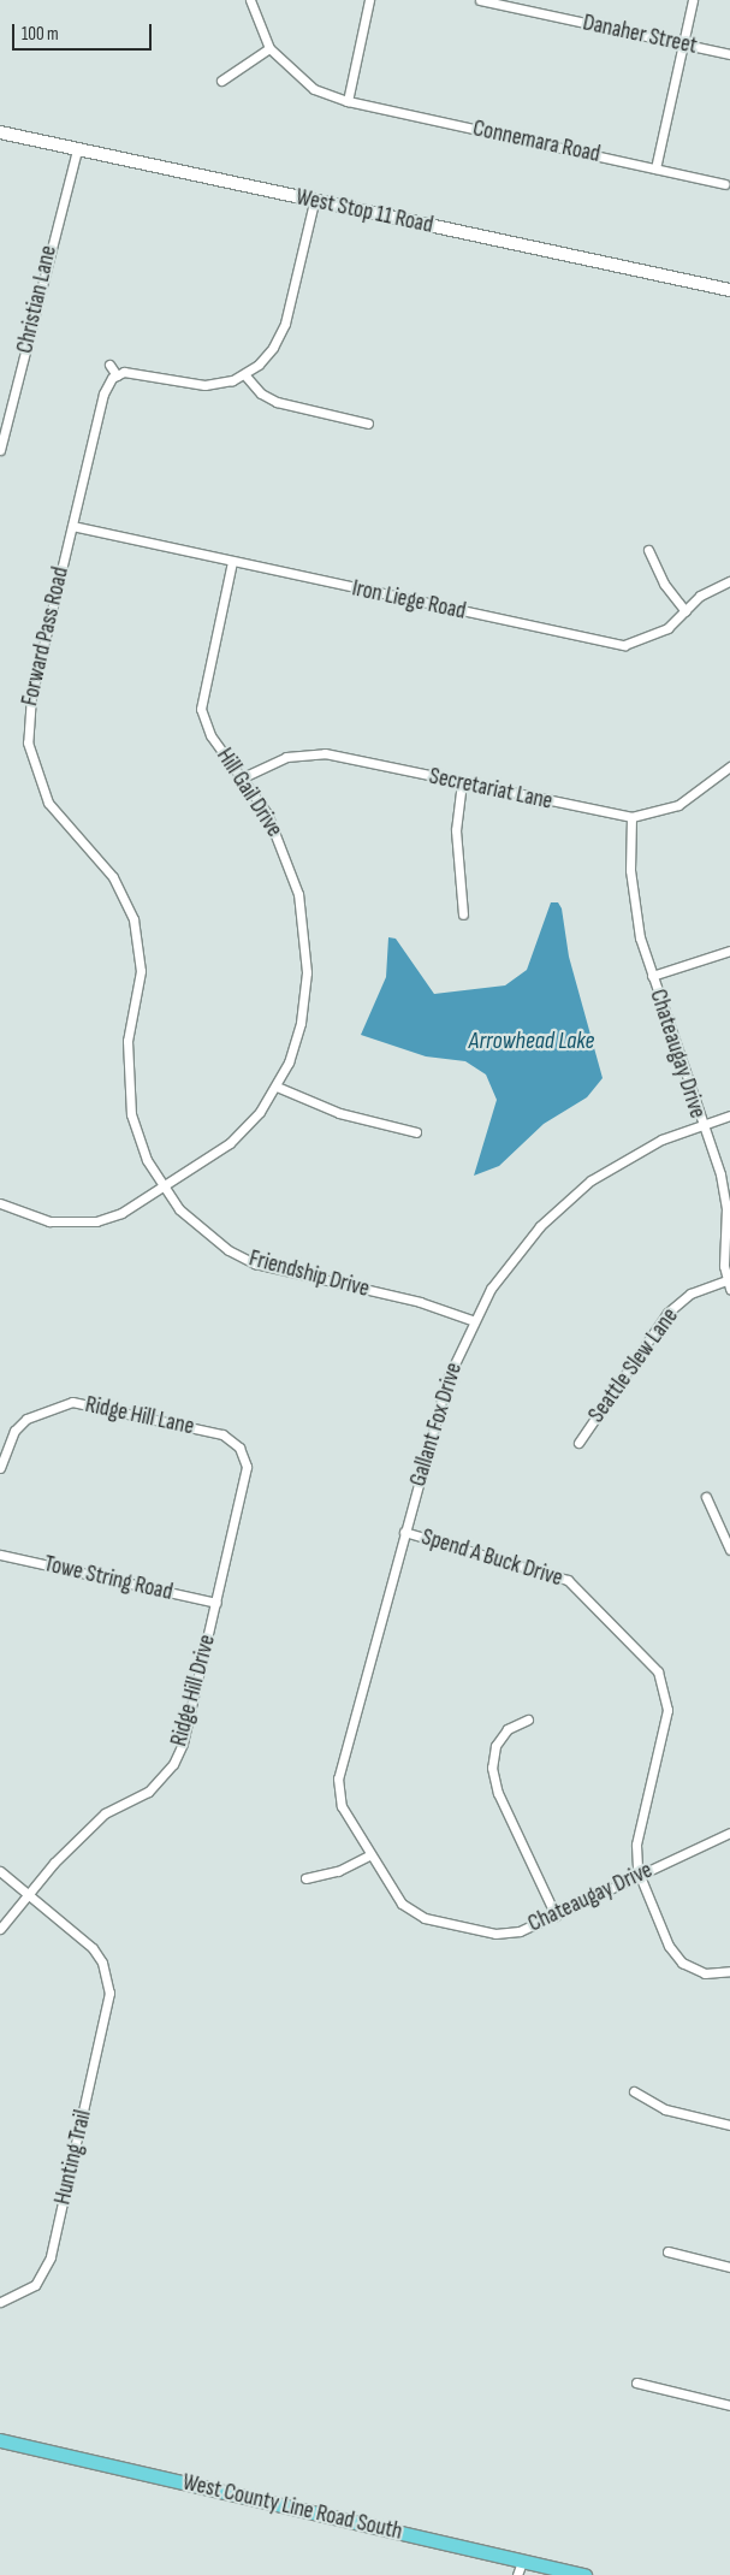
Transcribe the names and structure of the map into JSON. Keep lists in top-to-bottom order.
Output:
{
  "streets": {
    "main road": ["West Stop 11 Road", "West County Line Road South"],
    "street": [
      "Danaher Street",
      "Connemara Road",
      "Christian Lane",
      "Iron Liege Road",
      "Forward Pass Road",
      "Secretariat Lane",
      "Hill Gail Drive",
      "Chateaugay Drive",
      "Friendship Drive",
      "Seattle Slew Lane",
      "Ridge Hill Lane",
      "Gallant Fox Drive",
      "Spend A Buck Drive",
      "Towe String Road",
      "Ridge Hill Drive",
      "Hunting Trail"
    ]
  },
  "crossings": [
    ["West Stop 11 Road", "Christian Lane"],
    ["Iron Liege Road", "Forward Pass Road"],
    ["Iron Liege Road", "Hill Gail Drive"],
    ["Forward Pass Road", "Hill Gail Drive"],
    ["Forward Pass Road", "Friendship Drive"],
    ["Secretariat Lane", "Hill Gail Drive"],
    ["Secretariat Lane", "Chateaugay Drive"],
    ["Hill Gail Drive", "Friendship Drive"],
    ["Chateaugay Drive", "Seattle Slew Lane"],
    ["Chateaugay Drive", "Gallant Fox Drive"],
    ["Chateaugay Drive", "Spend A Buck Drive"],
    ["Friendship Drive", "Gallant Fox Drive"],
    ["Ridge Hill Lane", "Ridge Hill Drive"],
    ["Gallant Fox Drive", "Spend A Buck Drive"],
    ["Towe String Road", "Ridge Hill Drive"],
    ["Ridge Hill Drive", "Hunting Trail"]
  ],
  "water": ["Arrowhead Lake"],
  "scale_bar": "100 m"
}
